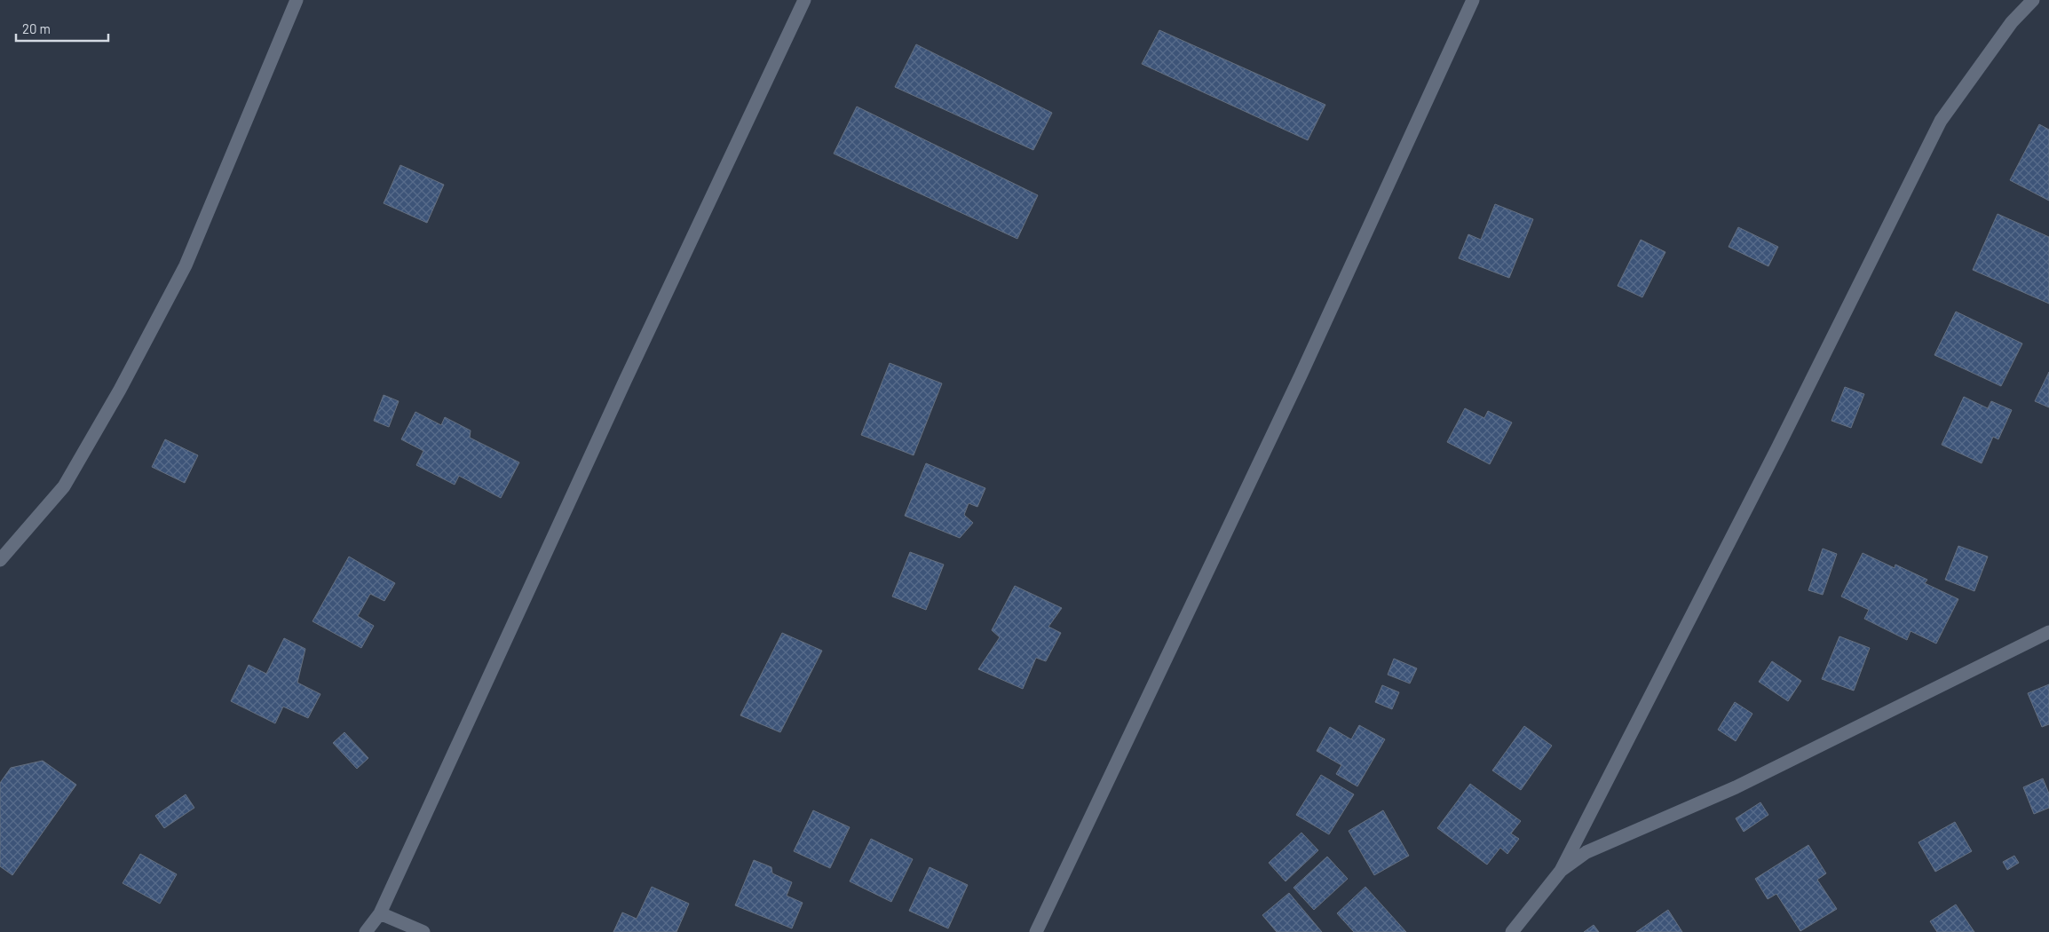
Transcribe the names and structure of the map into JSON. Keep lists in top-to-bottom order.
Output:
{
  "scale_bar": "20 m"
}
